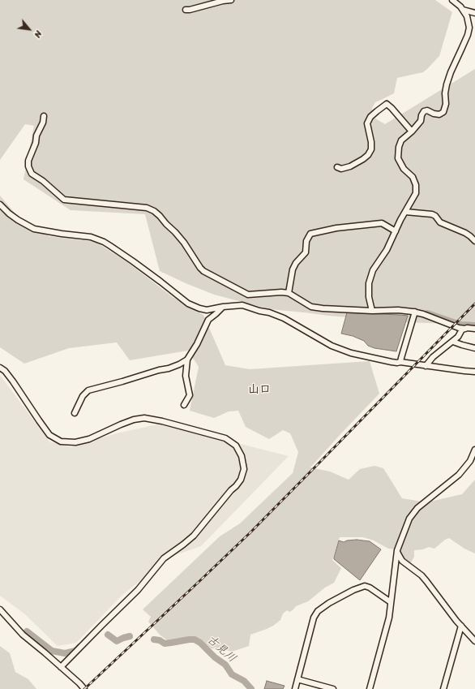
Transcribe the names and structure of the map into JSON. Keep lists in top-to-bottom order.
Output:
{
  "districts": ["山口"],
  "water": ["古見川"],
  "north": "bottom right"
}
